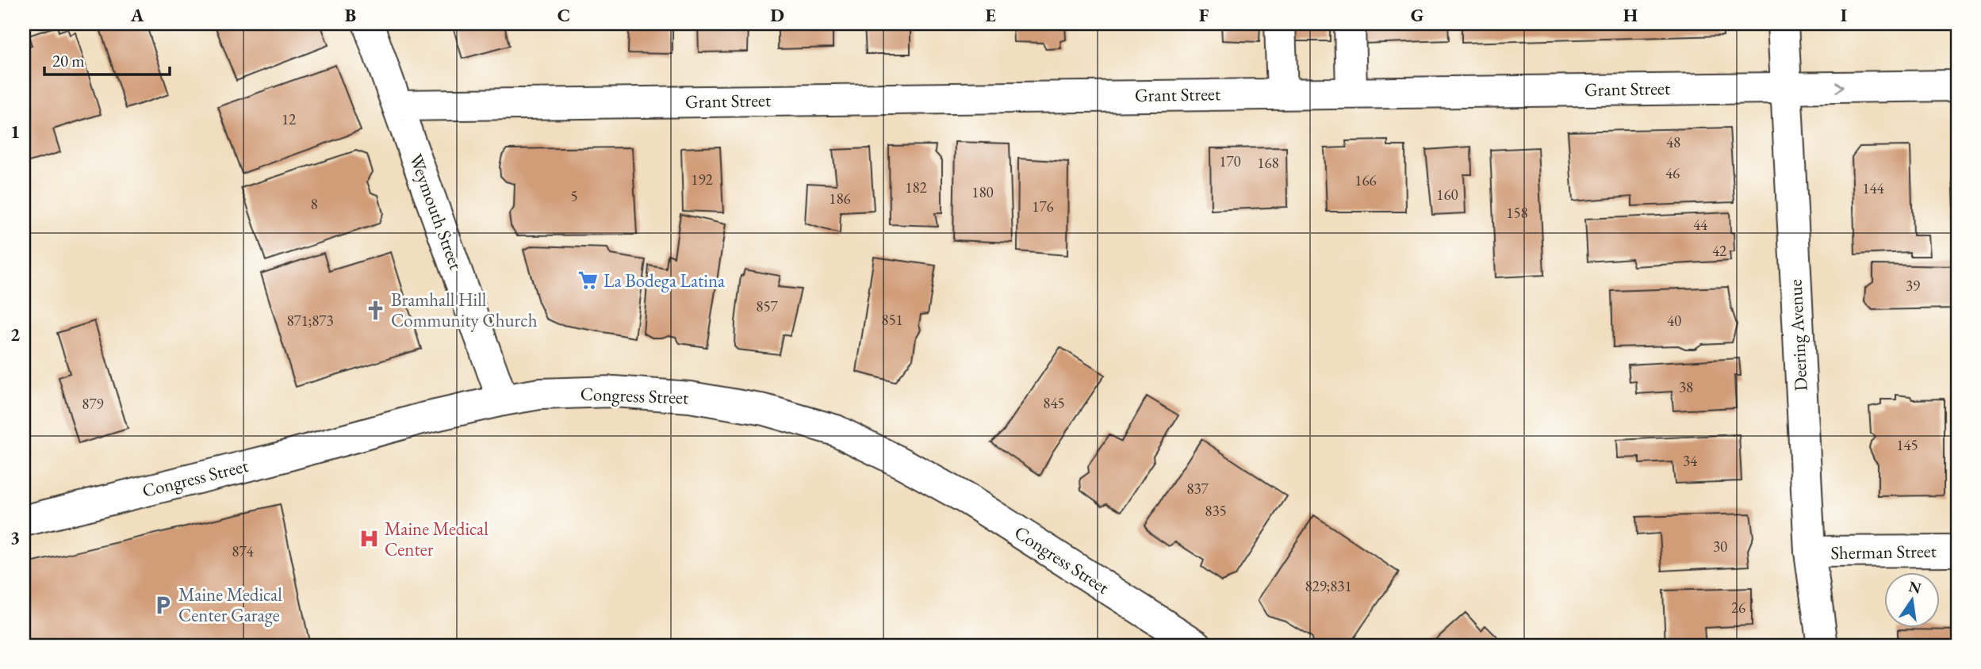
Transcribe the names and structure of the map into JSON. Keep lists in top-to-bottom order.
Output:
{
  "streets": {
    "street": [
      "Grant Street",
      "Weymouth Street",
      "Deering Avenue",
      "Congress Street",
      "Sherman Street"
    ]
  },
  "crossings": [
    ["Grant Street", "Weymouth Street"],
    ["Grant Street", "Deering Avenue"],
    ["Weymouth Street", "Congress Street"],
    ["Deering Avenue", "Sherman Street"]
  ],
  "places": {
    "supermarket": ["La Bodega Latina"],
    "church": ["Bramhall Hill Community Church"],
    "hospital": ["Maine Medical Center"],
    "parking": ["Maine Medical Center Garage"]
  },
  "house_numbers": [
    "12",
    "48",
    "170",
    "168",
    "46",
    "192",
    "166",
    "182",
    "144",
    "180",
    "160",
    "5",
    "186",
    "8",
    "176",
    "158",
    "44",
    "42",
    "39",
    "857",
    "851",
    "871;873",
    "40",
    "38",
    "845",
    "879",
    "145",
    "34",
    "837",
    "835",
    "30",
    "874",
    "829;831",
    "26"
  ],
  "scale_bar": "20 m",
  "north": "top",
  "grid": {
    "columns": [
      "A",
      "B",
      "C",
      "D",
      "E",
      "F",
      "G",
      "H",
      "I"
    ],
    "rows": ["1", "2", "3"]
  }
}
